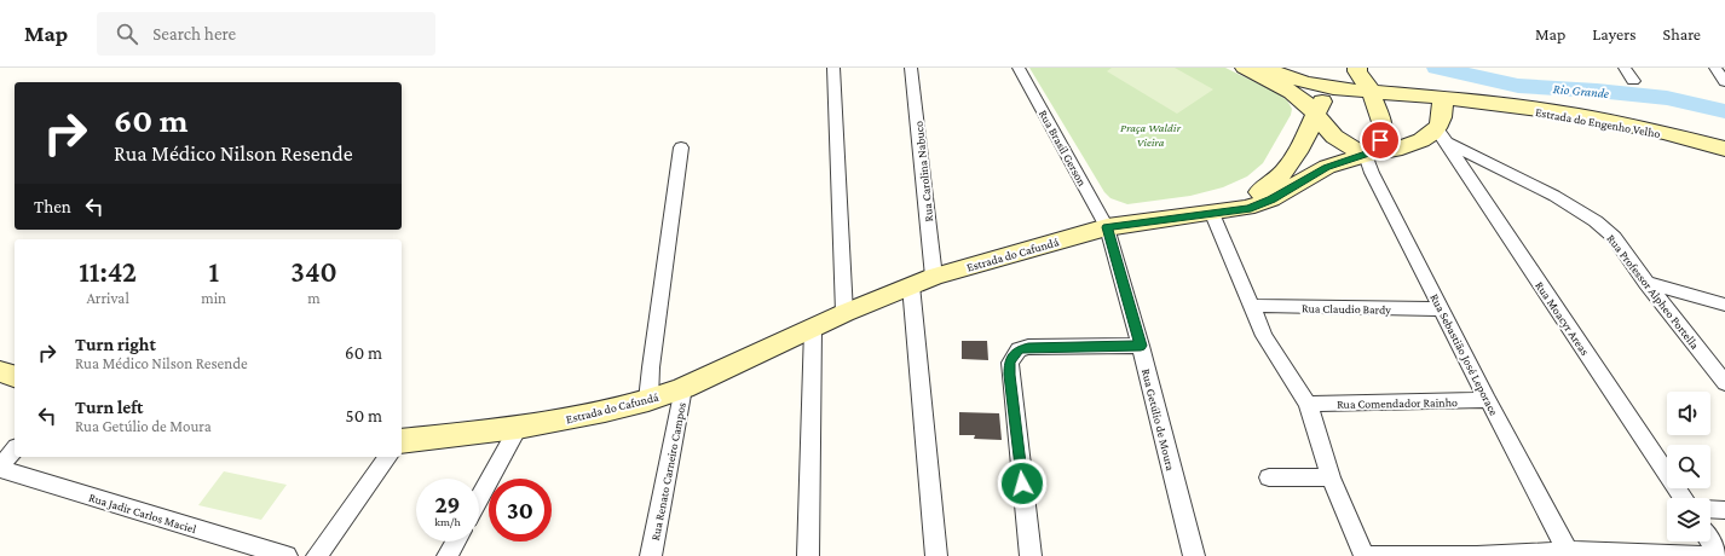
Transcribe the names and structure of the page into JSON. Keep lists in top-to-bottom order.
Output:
{
  "streets": {
    "street": [
      "Estrada do Engenho Velho",
      "Rua Brasil Gerson",
      "Rua Carolina Nabuco",
      "Estrada do Cafundá",
      "Rua Professor Alpheo Portella",
      "Rua Claudio Bardy",
      "Rua Moacyr Areas",
      "Rua Sebastião José Leporace",
      "Rua Comendador Rainho",
      "Rua Getúlio de Moura",
      "Rua Renato Carneiro Campos",
      "Rua Jadir Carlos Maciel"
    ]
  },
  "crossings": [
    ["Estrada do Engenho Velho", "Estrada do Cafundá"],
    ["Estrada do Engenho Velho", "Rua Sebastião José Leporace"],
    ["Rua Brasil Gerson", "Estrada do Cafundá"],
    ["Rua Brasil Gerson", "Rua Getúlio de Moura"],
    ["Rua Carolina Nabuco", "Estrada do Cafundá"],
    ["Estrada do Cafundá", "Rua Sebastião José Leporace"],
    ["Estrada do Cafundá", "Rua Getúlio de Moura"],
    ["Estrada do Cafundá", "Rua Renato Carneiro Campos"],
    ["Rua Professor Alpheo Portella", "Rua Moacyr Areas"],
    ["Rua Claudio Bardy", "Rua Sebastião José Leporace"],
    ["Rua Sebastião José Leporace", "Rua Comendador Rainho"]
  ],
  "water": ["Rio Grande"],
  "parks": ["Praça Waldir Vieira"],
  "page": {
    "header": "Map",
    "search": "Search here",
    "nav": ["Map", "Layers", "Share"],
    "turn": ["60 m", "Rua Médico Nilson Resende"],
    "then": "Then",
    "eta": [
      "11:42",
      "Arrival",
      "1",
      "min",
      "340",
      "m"
    ],
    "list": [
      {
        "name": "Turn right",
        "note": "Rua Médico Nilson Resende",
        "value": "60 m"
      },
      {
        "name": "Turn left",
        "note": "Rua Getúlio de Moura",
        "value": "50 m"
      }
    ],
    "speed": "29 km/h",
    "limit": "30"
  }
}
